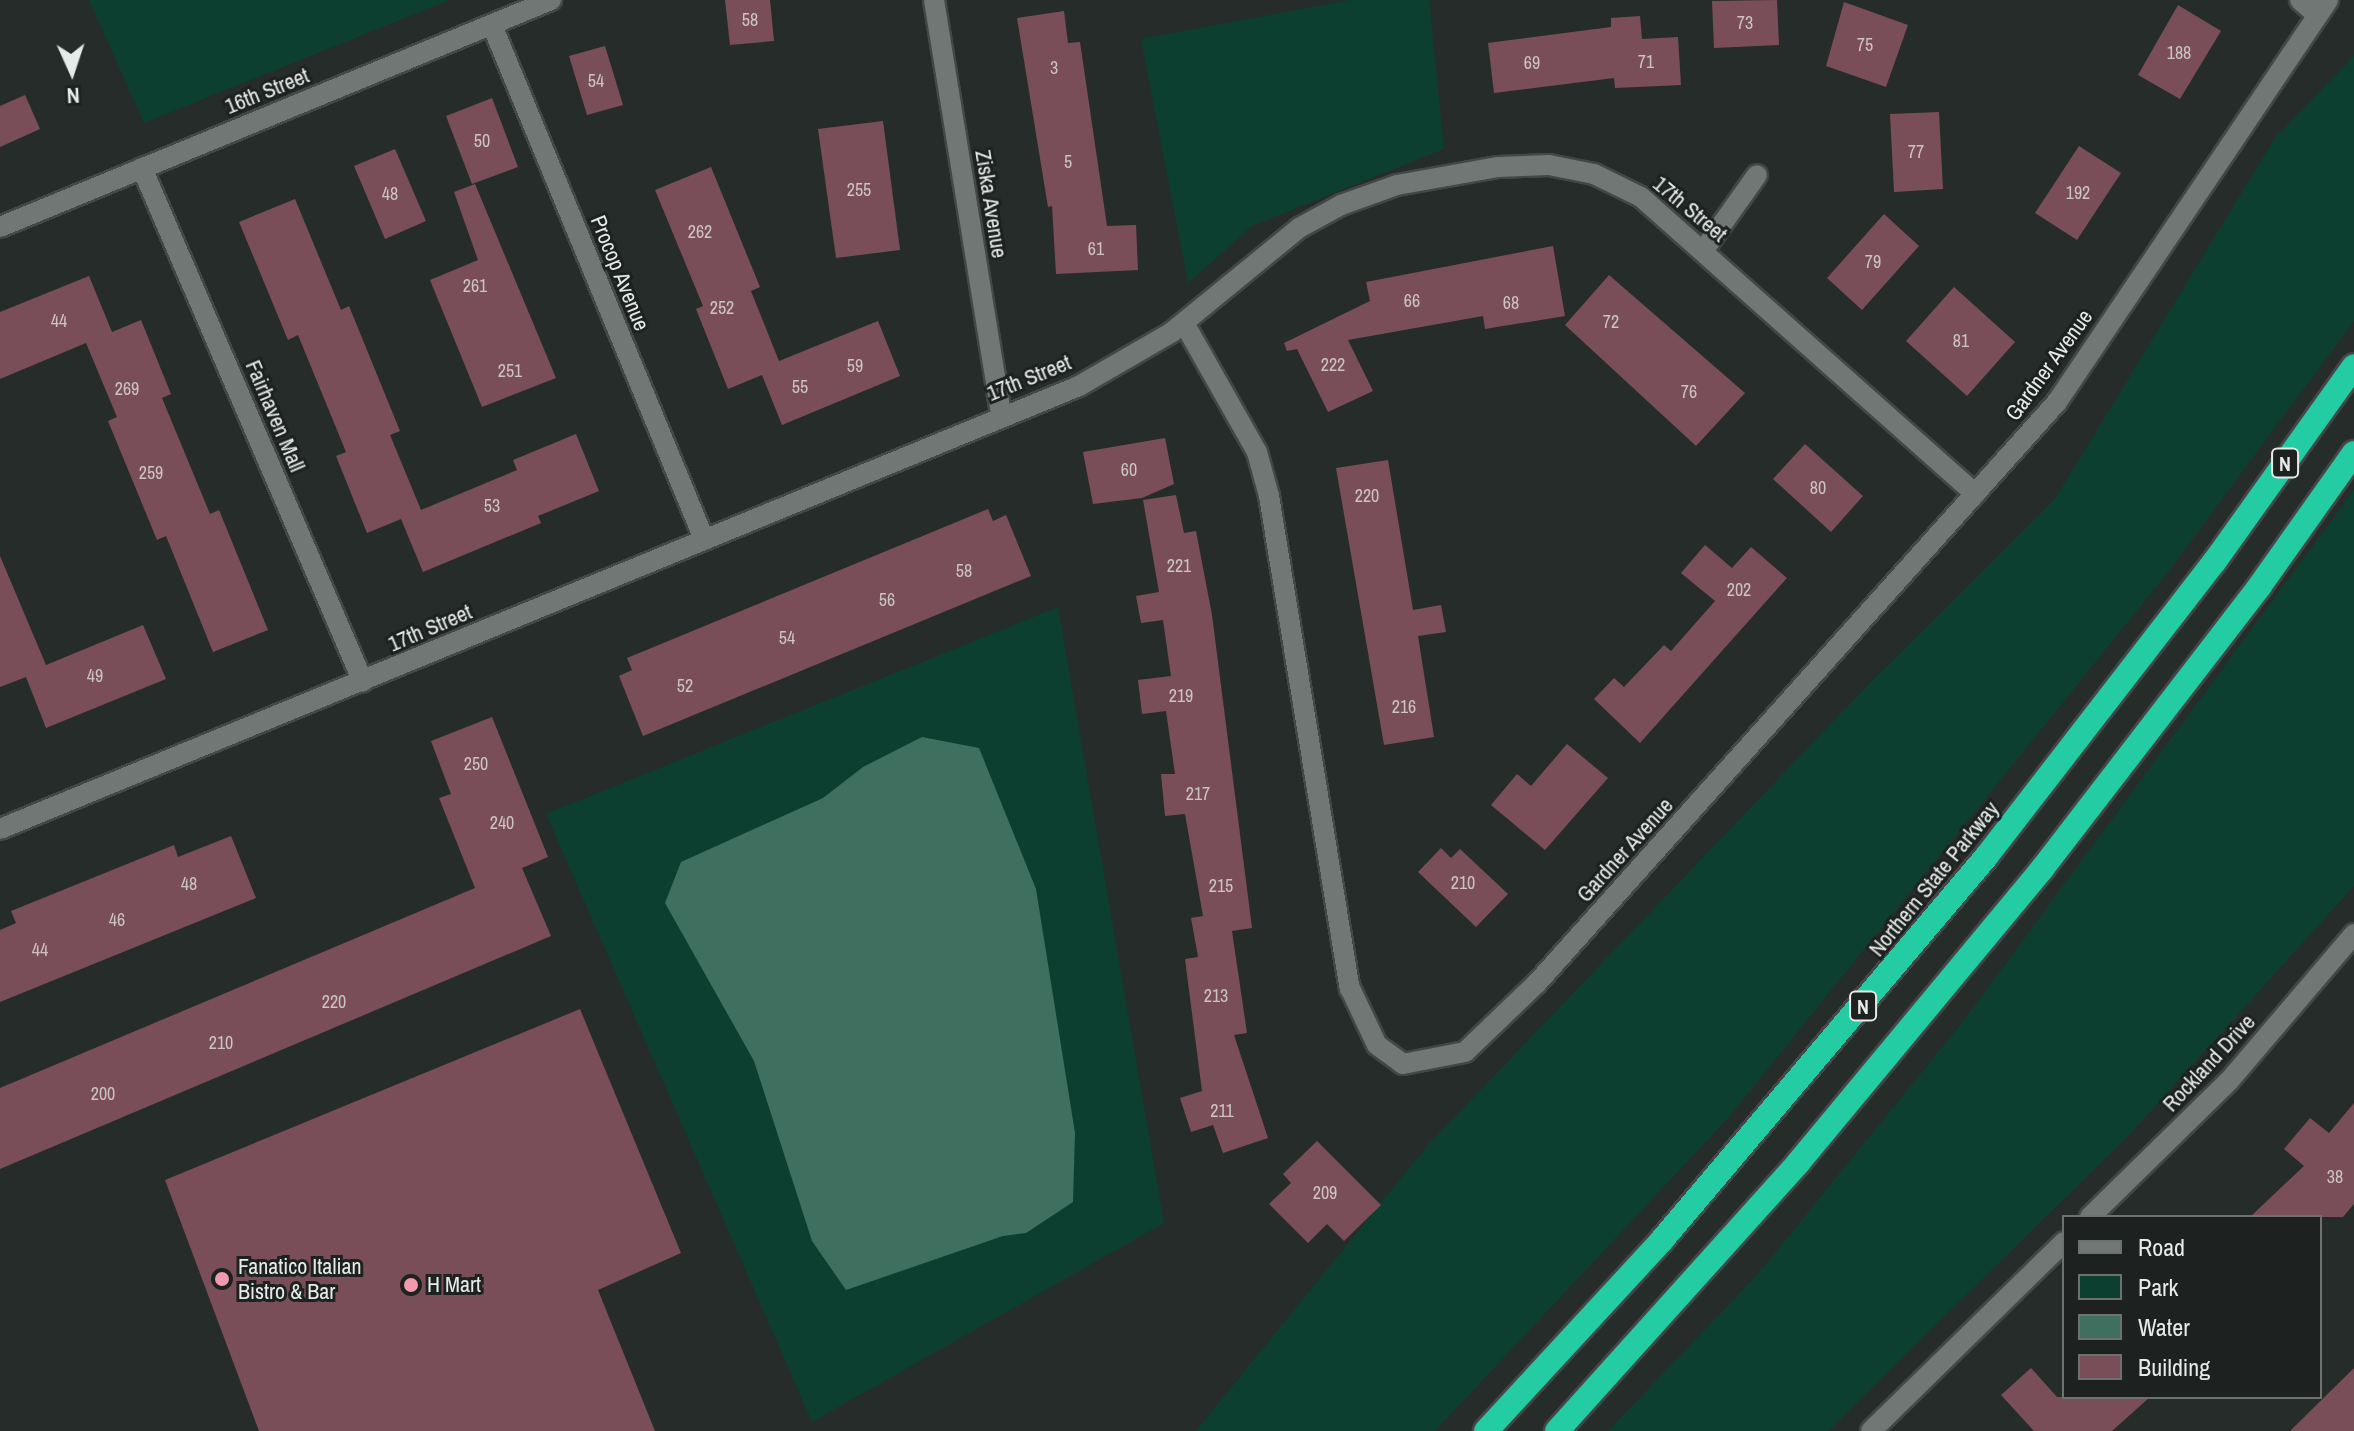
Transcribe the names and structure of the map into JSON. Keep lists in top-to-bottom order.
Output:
{
  "streets": {
    "highway": ["N", "Northern State Parkway"],
    "street": [
      "16th Street",
      "Ziska Avenue",
      "17th Street",
      "Procop Avenue",
      "Gardner Avenue",
      "Fairhaven Mall",
      "Rockland Drive"
    ]
  },
  "crossings": [
    ["16th Street", "Procop Avenue"],
    ["16th Street", "Fairhaven Mall"],
    ["Ziska Avenue", "17th Street"],
    ["17th Street", "Procop Avenue"],
    ["17th Street", "Gardner Avenue"],
    ["17th Street", "Fairhaven Mall"]
  ],
  "places": ["Fanatico Italian Bistro & Bar", "H Mart"],
  "house_numbers": [
    "58",
    "73",
    "75",
    "188",
    "71",
    "69",
    "3",
    "54",
    "50",
    "77",
    "5",
    "255",
    "192",
    "48",
    "262",
    "61",
    "79",
    "261",
    "66",
    "68",
    "252",
    "44",
    "72",
    "81",
    "222",
    "59",
    "251",
    "55",
    "269",
    "76",
    "60",
    "259",
    "80",
    "220",
    "53",
    "221",
    "58",
    "202",
    "56",
    "54",
    "49",
    "52",
    "219",
    "216",
    "250",
    "217",
    "240",
    "210",
    "48",
    "215",
    "46",
    "44",
    "213",
    "220",
    "210",
    "200",
    "211",
    "38",
    "209"
  ],
  "legend": [
    "Road",
    "Park",
    "Water",
    "Building"
  ],
  "north": "bottom"
}
